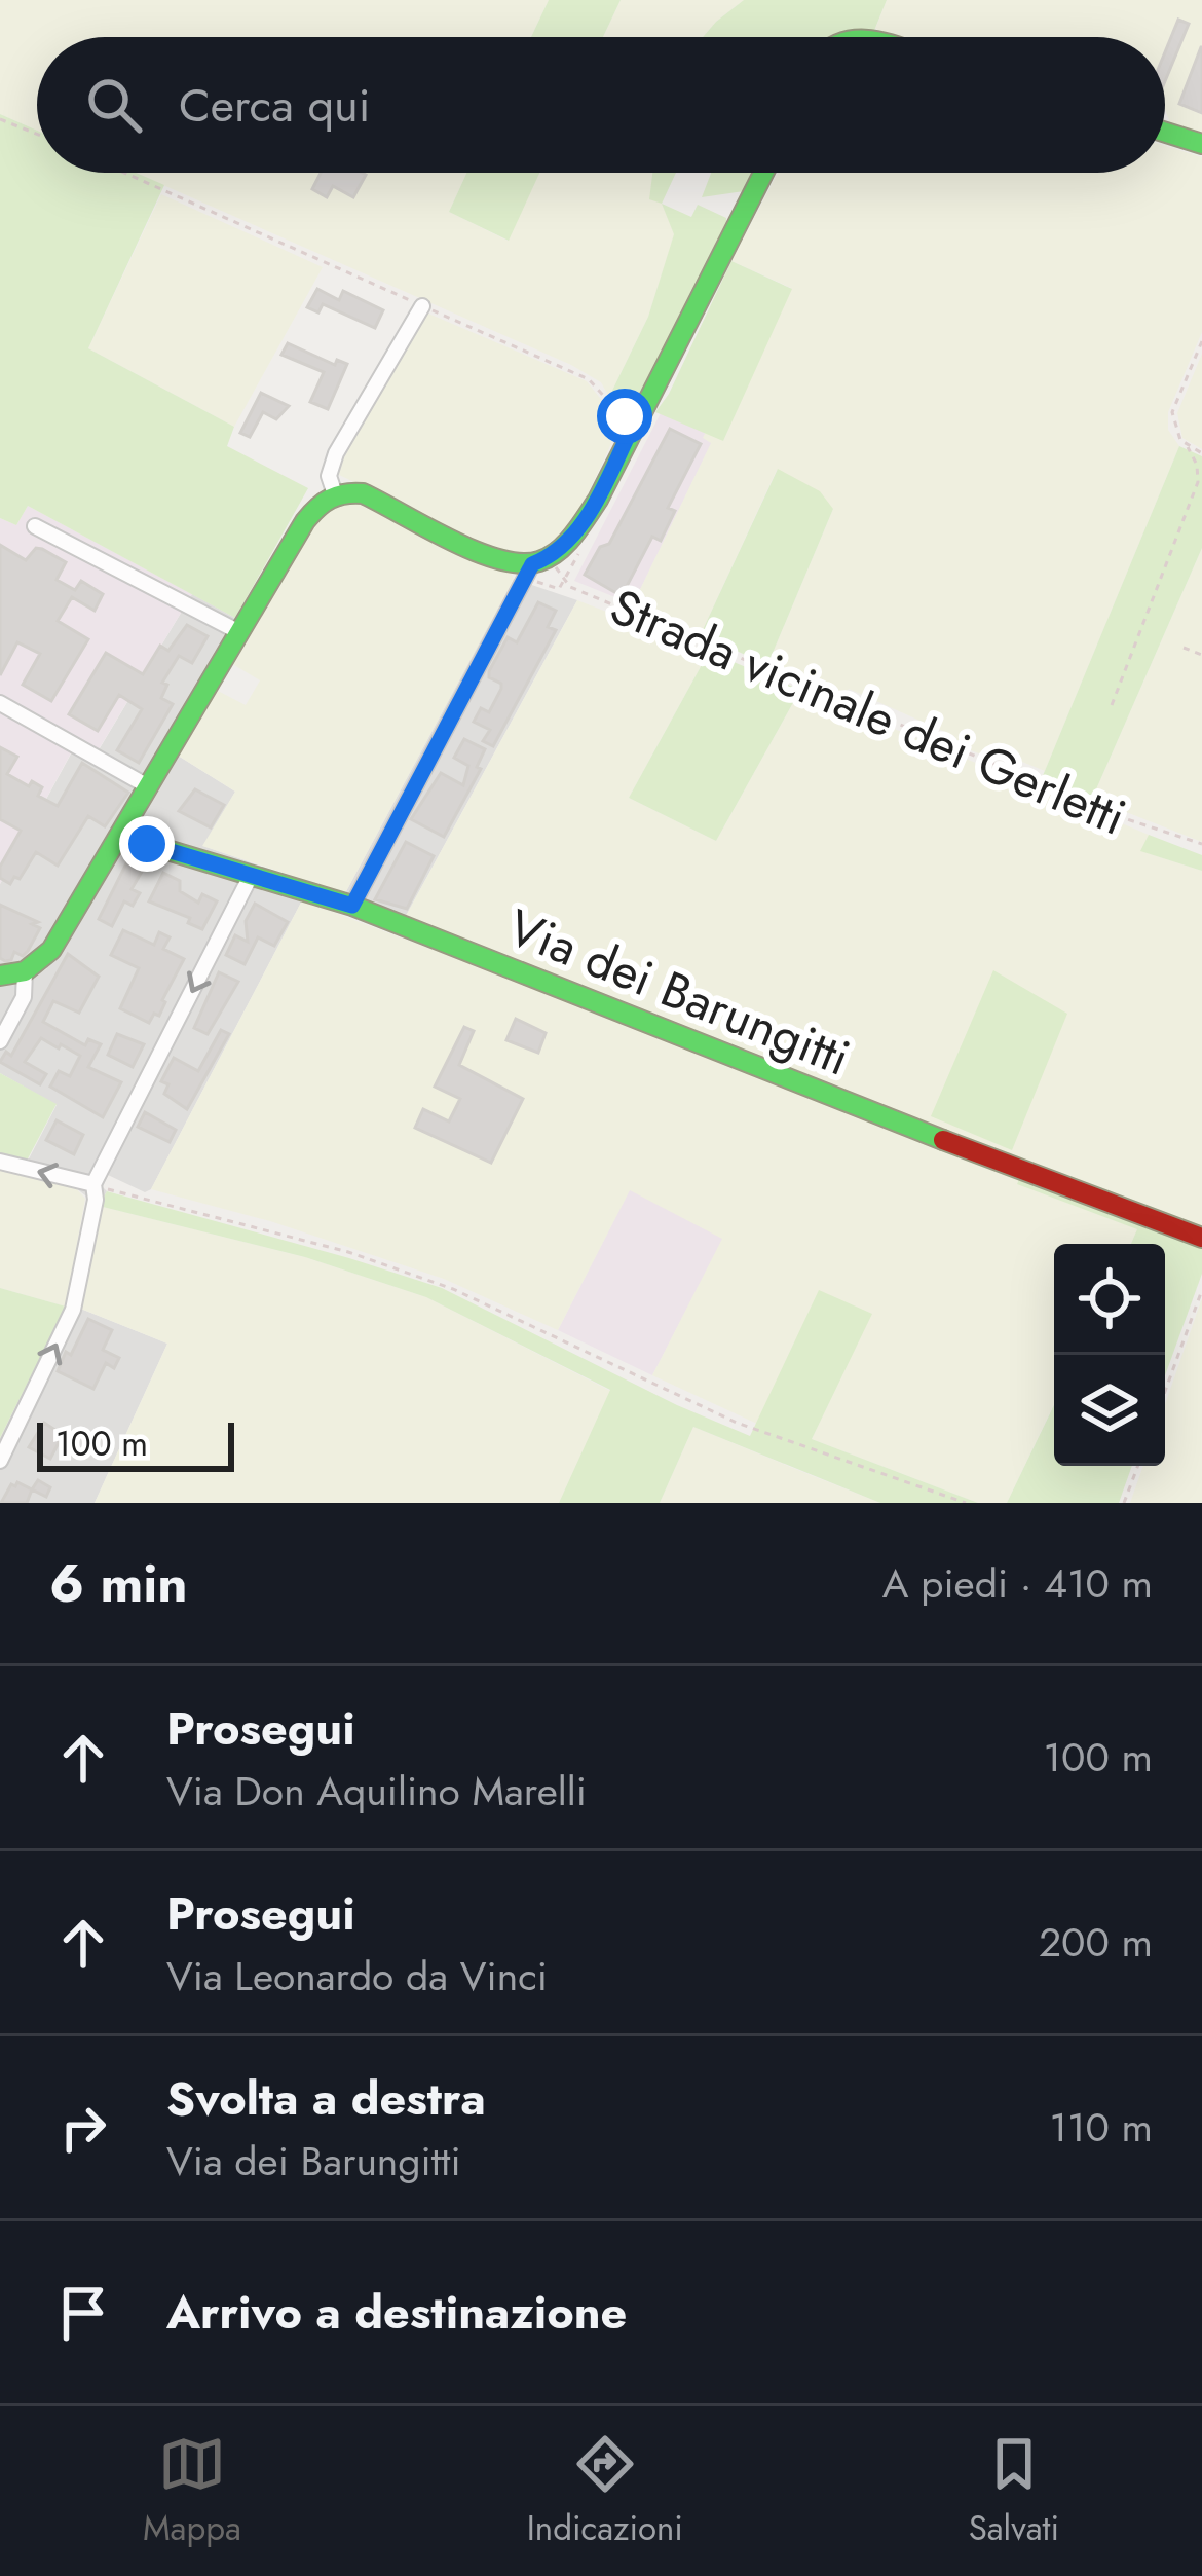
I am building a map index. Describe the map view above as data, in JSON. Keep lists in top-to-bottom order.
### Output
{
  "streets": {
    "street": ["Via dei Barungitti"],
    "path": ["Strada vicinale dei Gerletti"]
  },
  "scale_bar": "100 m",
  "page": {
    "search": "Cerca qui",
    "scale": "100 m",
    "heading": ["6 min", "A piedi · 410 m"],
    "list": [
      ["Prosegui", "Via Don Aquilino Marelli", "100 m"],
      ["Prosegui", "Via Leonardo da Vinci", "200 m"],
      ["Svolta a destra", "Via dei Barungitti", "110 m"],
      "Arrivo a destinazione"
    ],
    "nav": ["Mappa", "Indicazioni", "Salvati"]
  }
}
